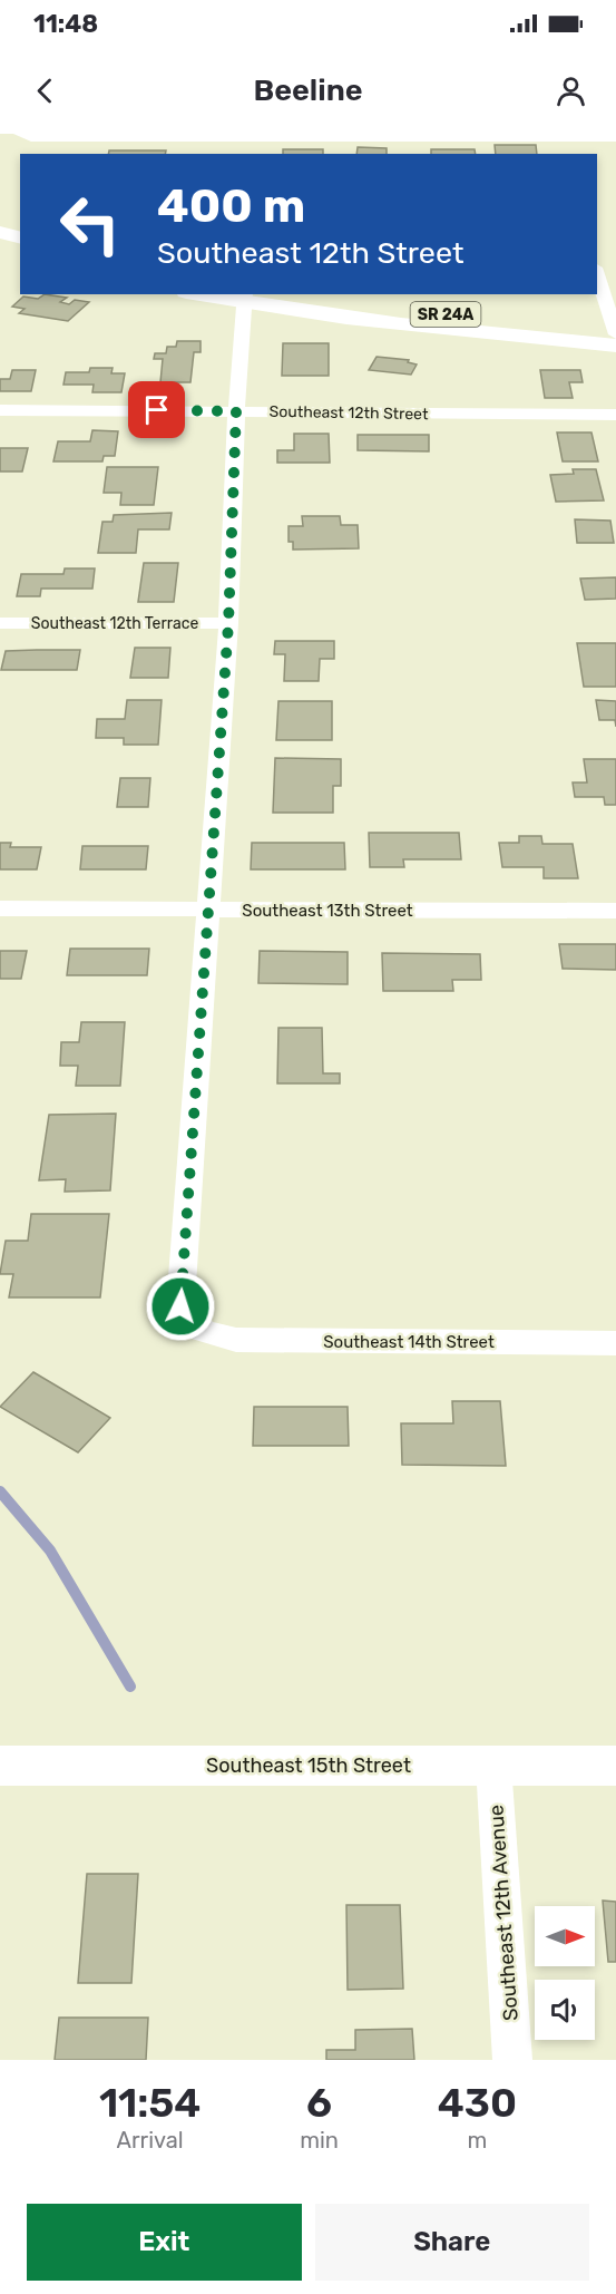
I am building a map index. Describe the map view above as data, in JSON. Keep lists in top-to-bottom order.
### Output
{
  "streets": {
    "highway": ["SR 24A"],
    "street": [
      "Southeast 12th Street",
      "Southeast 12th Terrace",
      "Southeast 13th Street",
      "Southeast 14th Street",
      "Southeast 15th Street",
      "Southeast 12th Avenue"
    ]
  },
  "crossings": [
    ["Southeast 13th Street", "Southeast 14th Street"],
    ["Southeast 15th Street", "Southeast 12th Avenue"]
  ],
  "north": "right",
  "page": {
    "status": "11:48",
    "header": "Beeline",
    "turn": ["400 m", "Southeast 12th Street"],
    "eta": [
      "11:54",
      "Arrival",
      "6",
      "min",
      "430",
      "m"
    ],
    "buttons": ["Exit", "Share"]
  }
}
